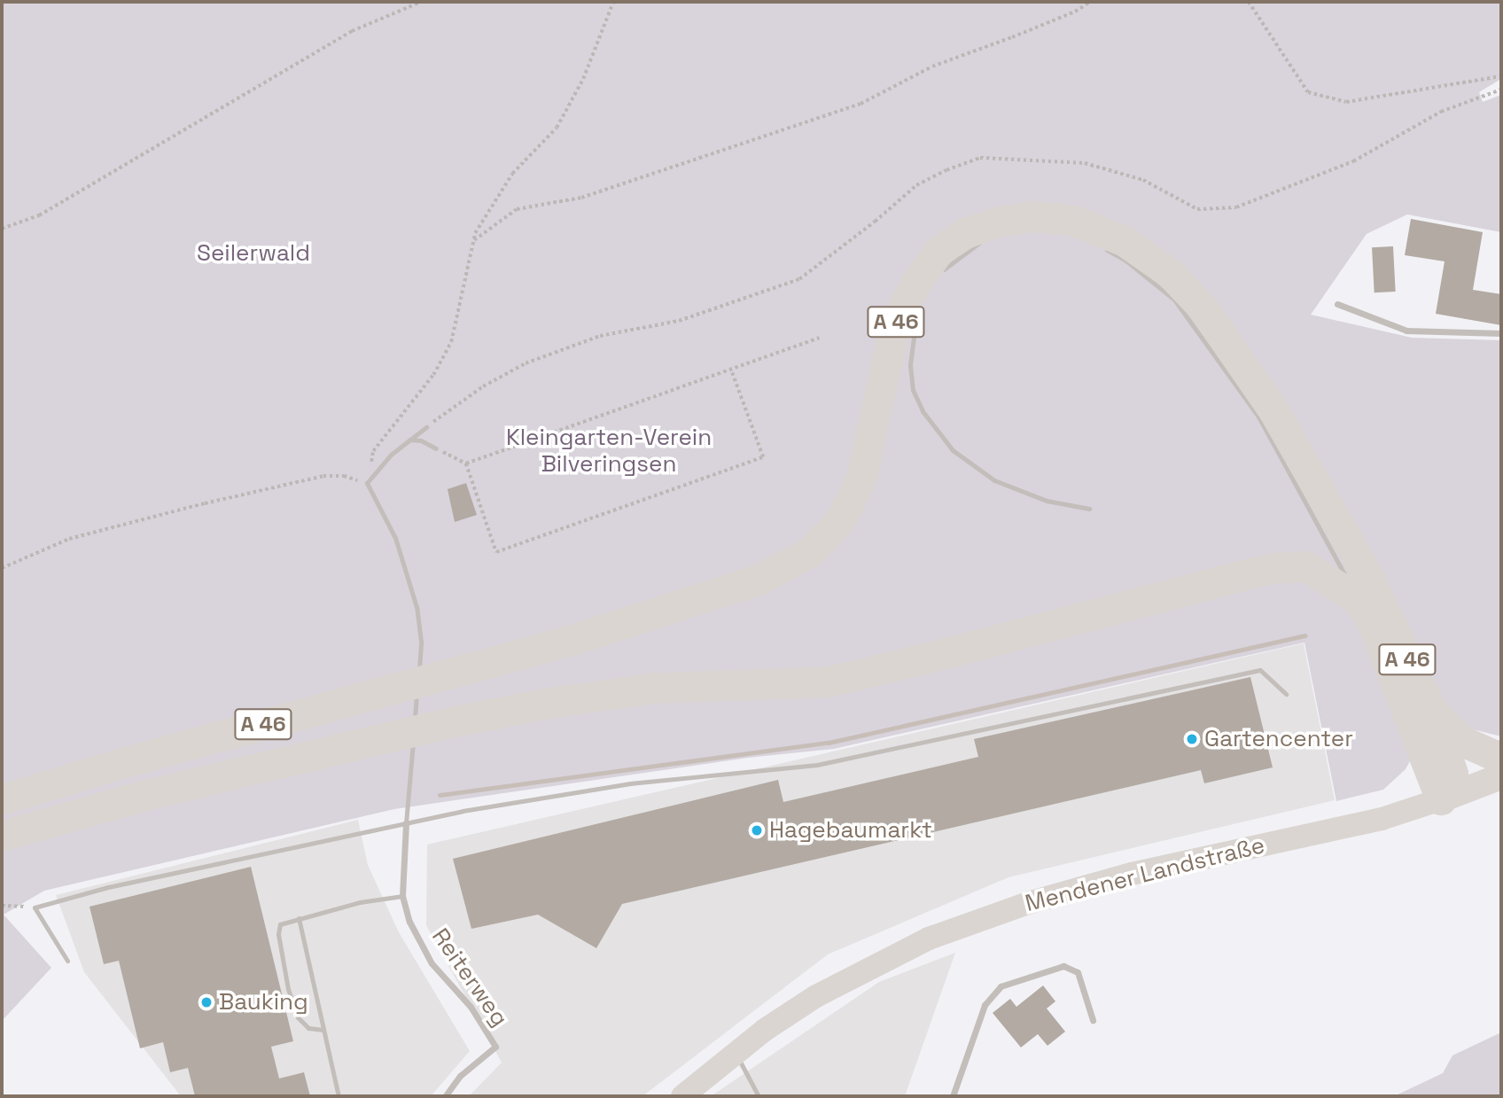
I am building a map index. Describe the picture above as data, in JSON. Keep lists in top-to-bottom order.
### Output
{
  "streets": {
    "highway": ["A 46"],
    "main road": ["Mendener Landstraße"],
    "street": ["Reiterweg"]
  },
  "crossings": [
    ["A 46", "Mendener Landstraße"]
  ],
  "parks": ["Seilerwald", "Kleingarten-Verein Bilveringsen"],
  "places": ["Gartencenter", "Hagebaumarkt", "Bauking"]
}
